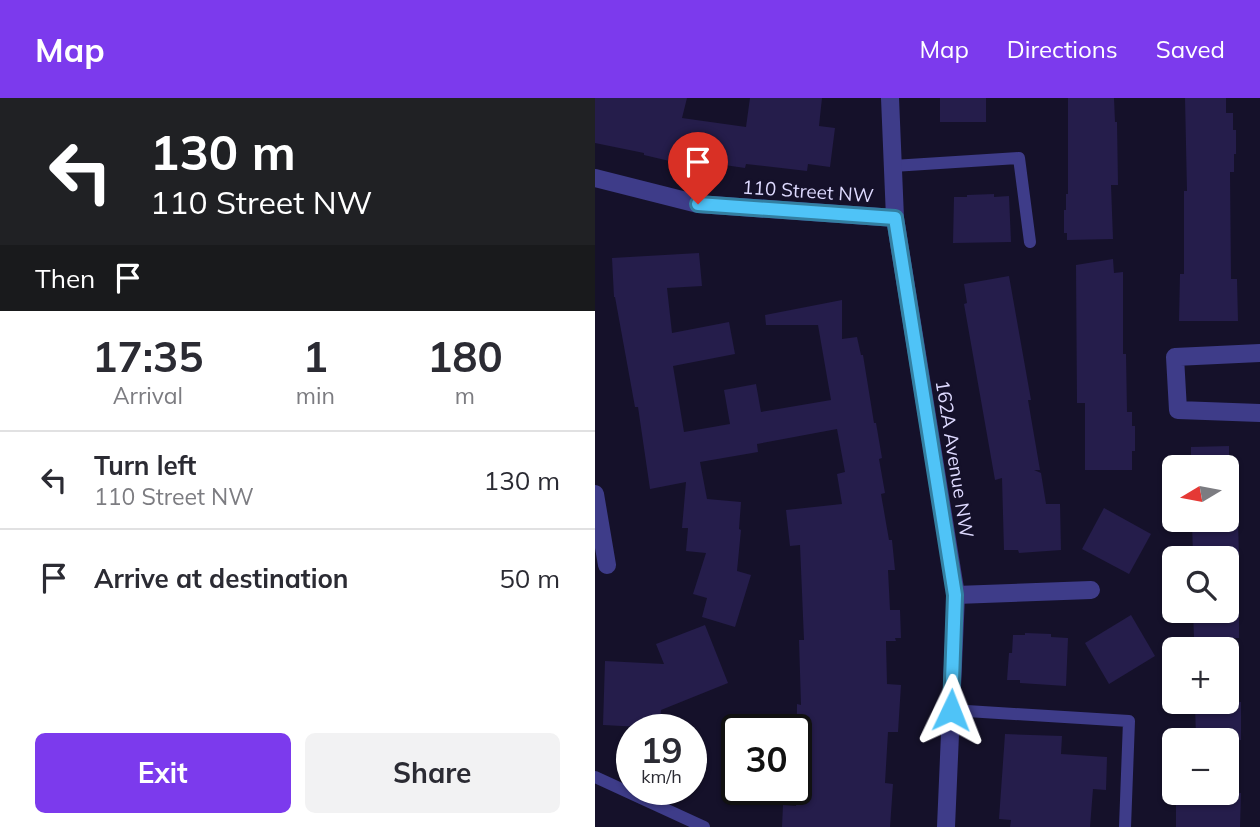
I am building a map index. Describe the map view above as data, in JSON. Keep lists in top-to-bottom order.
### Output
{
  "streets": {
    "street": ["110 Street NW", "162A Avenue NW"]
  },
  "crossings": [
    ["110 Street NW", "162A Avenue NW"]
  ],
  "north": "left",
  "page": {
    "header": "Map",
    "nav": ["Map", "Directions", "Saved"],
    "turn": ["130 m", "110 Street NW"],
    "then": "Then",
    "eta": [
      "17:35",
      "Arrival",
      "1",
      "min",
      "180",
      "m"
    ],
    "list": [
      {
        "name": "Turn left",
        "note": "110 Street NW",
        "value": "130 m"
      },
      {
        "name": "Arrive at destination",
        "value": "50 m"
      }
    ],
    "map_buttons": ["+", "−"],
    "speed": "19 km/h",
    "limit": "30",
    "buttons": ["Exit", "Share"]
  }
}
